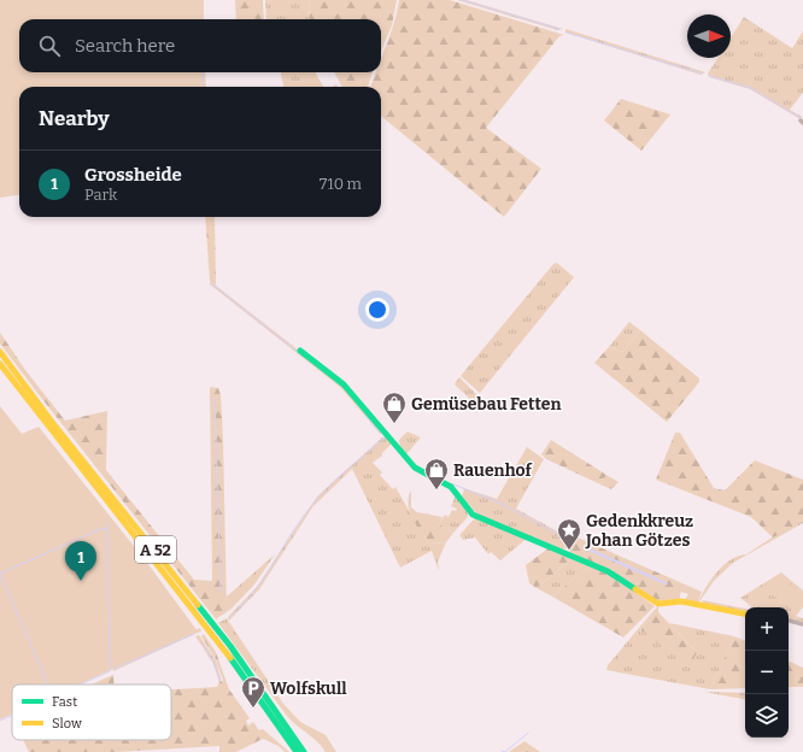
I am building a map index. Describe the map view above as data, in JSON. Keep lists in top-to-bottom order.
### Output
{
  "streets": {
    "main road": ["A 52"]
  },
  "places": {
    "shop": ["Gemüsebau Fetten", "Rauenhof"],
    "place": ["Gedenkkreuz Johan Götzes"],
    "parking": ["Wolfskull"]
  },
  "legend": ["Fast", "Slow"],
  "north": "right",
  "page": {
    "search": "Search here",
    "heading": "Nearby",
    "list": [
      {
        "mark": "1",
        "name": "Grossheide",
        "note": "Park",
        "value": "710 m"
      }
    ],
    "pins": "1",
    "map_buttons": ["+", "−"]
  }
}
